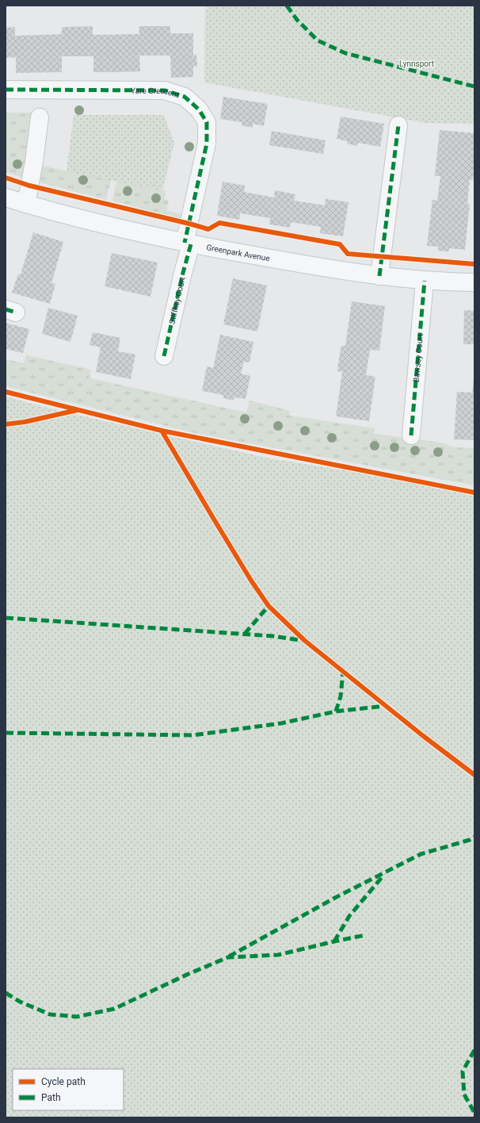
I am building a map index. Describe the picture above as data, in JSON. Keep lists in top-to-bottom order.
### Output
{
  "streets": {
    "street": [
      "Yare Crescent",
      "Greenpark Avenue",
      "Stiffkey Court",
      "Bawsey Court"
    ]
  },
  "crossings": [
    ["Yare Crescent", "Greenpark Avenue"],
    ["Yare Crescent", "Stiffkey Court"],
    ["Greenpark Avenue", "Stiffkey Court"],
    ["Greenpark Avenue", "Bawsey Court"]
  ],
  "parks": ["Lynnsport"],
  "legend": ["Cycle path", "Path"]
}
